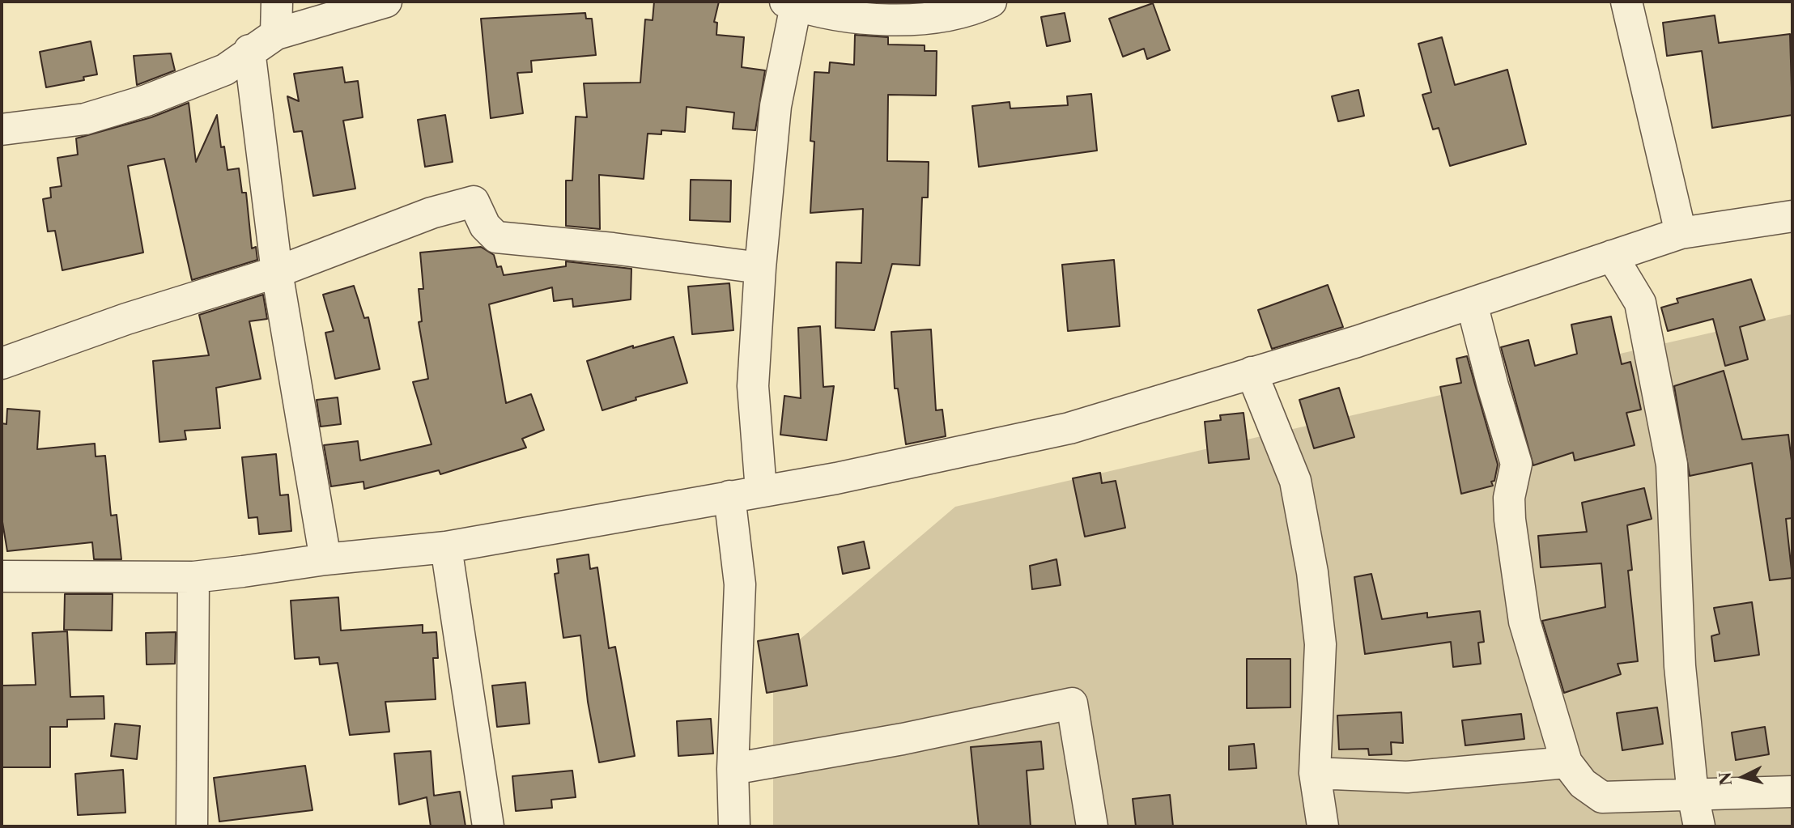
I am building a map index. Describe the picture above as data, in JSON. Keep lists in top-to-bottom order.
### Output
{
  "north": "left"
}
